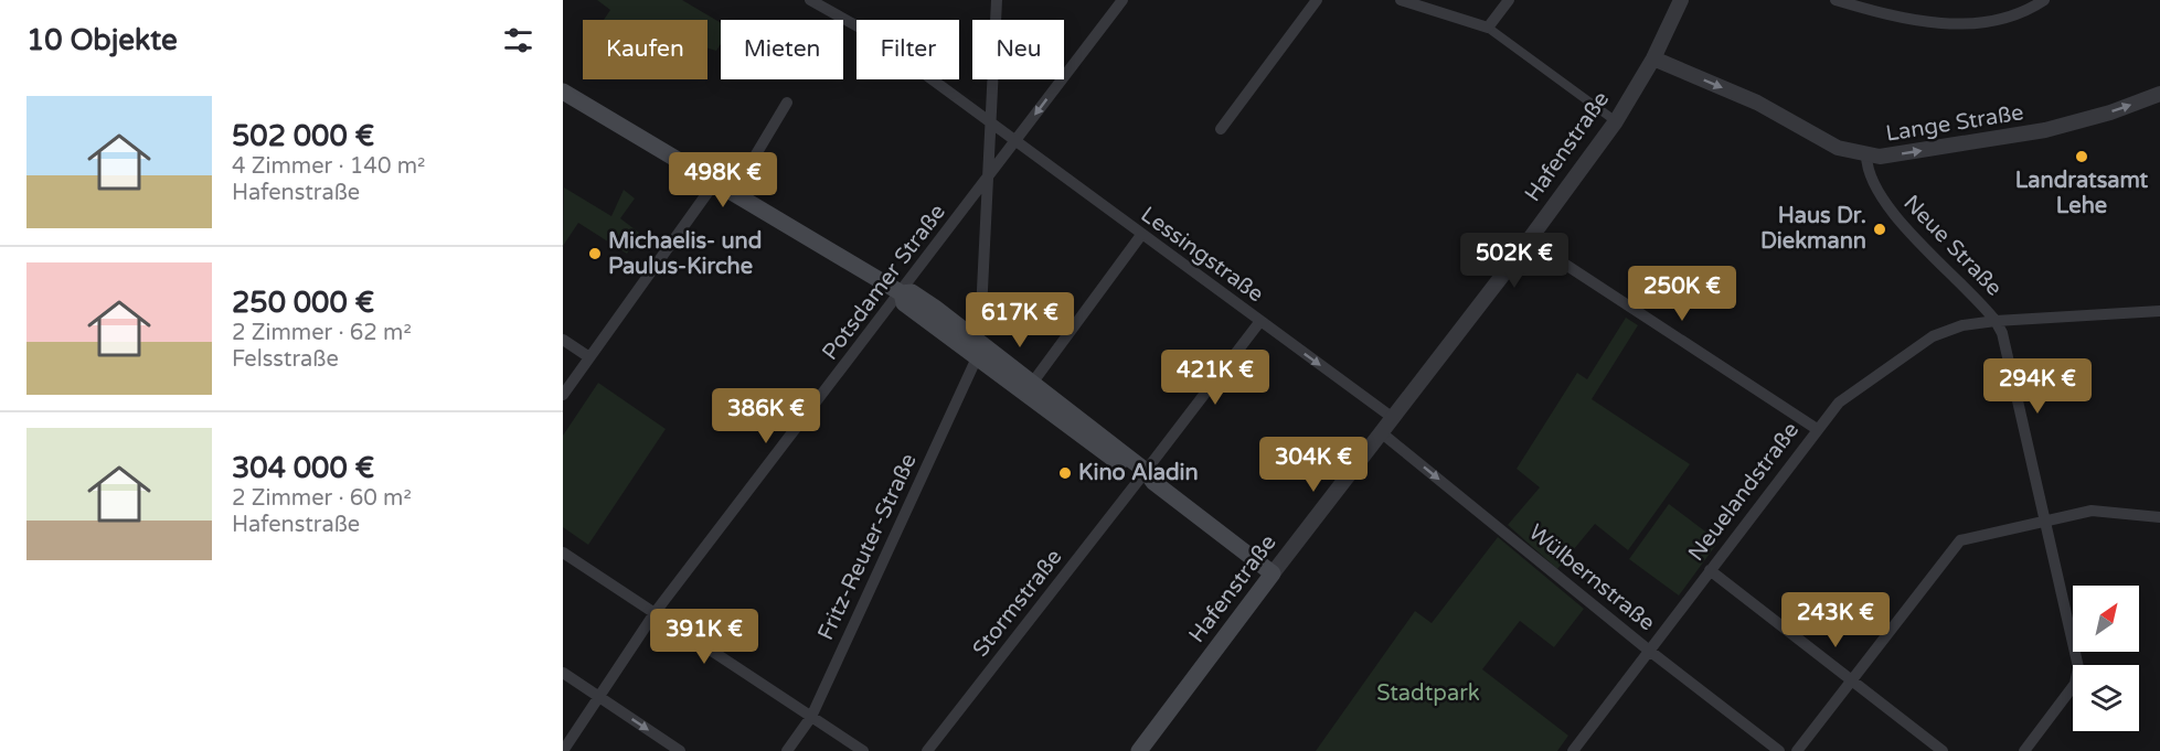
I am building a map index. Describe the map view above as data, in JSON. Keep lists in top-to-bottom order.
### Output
{
  "streets": {
    "main road": ["Hafenstraße"],
    "street": [
      "Lange Straße",
      "Neue Straße",
      "Lessingstraße",
      "Potsdamer Straße",
      "Neuelandstraße",
      "Fritz-Reuter-Straße",
      "Wülbernstraße",
      "Stormstraße"
    ]
  },
  "crossings": [
    ["Lange Straße", "Hafenstraße"],
    ["Lange Straße", "Neue Straße"],
    ["Hafenstraße", "Lessingstraße"],
    ["Hafenstraße", "Wülbernstraße"],
    ["Neue Straße", "Neuelandstraße"],
    ["Lessingstraße", "Potsdamer Straße"],
    ["Lessingstraße", "Stormstraße"],
    ["Neuelandstraße", "Wülbernstraße"]
  ],
  "one_way": ["Wülbernstraße"],
  "parks": ["Stadtpark"],
  "places": [
    "Landratsamt Lehe",
    "Haus Dr. Diekmann",
    "Michaelis- und Paulus-Kirche",
    "Kino Aladin"
  ],
  "north": "top right",
  "page": {
    "heading": "10 Objekte",
    "chip": [
      "Kaufen",
      "Mieten",
      "Filter",
      "Neu"
    ],
    "list": [
      {
        "name": "502 000 €",
        "note": "4 Zimmer · 140 m² · Hafenstraße"
      },
      {
        "name": "250 000 €",
        "note": "2 Zimmer · 62 m² · Felsstraße"
      },
      {
        "name": "304 000 €",
        "note": "2 Zimmer · 60 m² · Hafenstraße"
      }
    ],
    "price": [
      "498K €",
      "502K €",
      "250K €",
      "617K €",
      "421K €",
      "294K €",
      "386K €",
      "304K €",
      "243K €",
      "391K €"
    ]
  }
}
